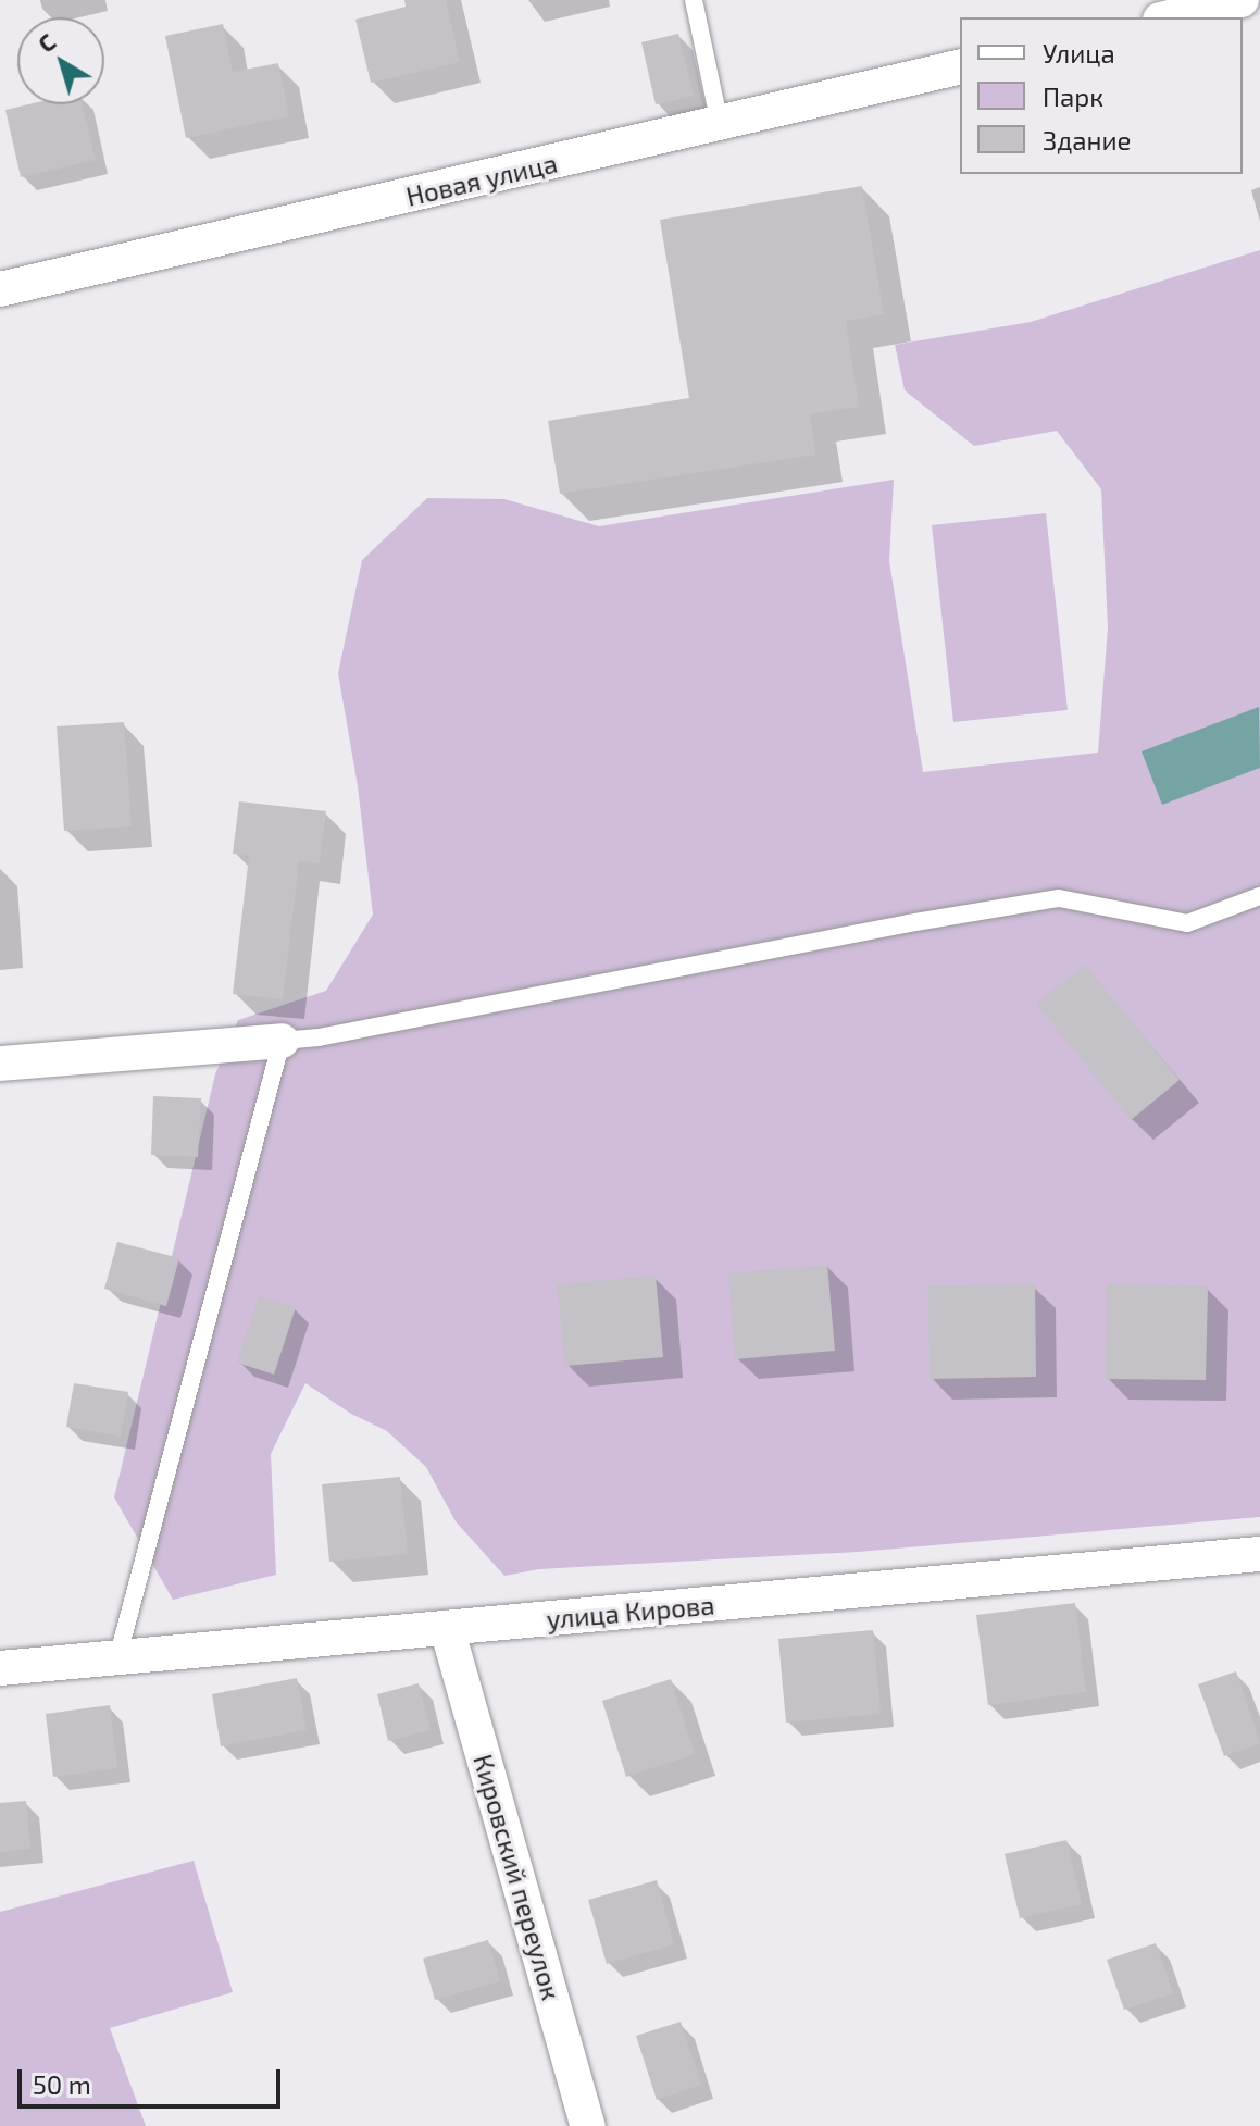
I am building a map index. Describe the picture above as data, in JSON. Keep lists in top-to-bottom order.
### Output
{
  "streets": {
    "street": ["Новая улица", "улица Кирова", "Кировский переулок"]
  },
  "crossings": [
    ["улица Кирова", "Кировский переулок"]
  ],
  "legend": ["Улица", "Парк", "Здание"],
  "scale_bar": "50 m",
  "north": "top left"
}
